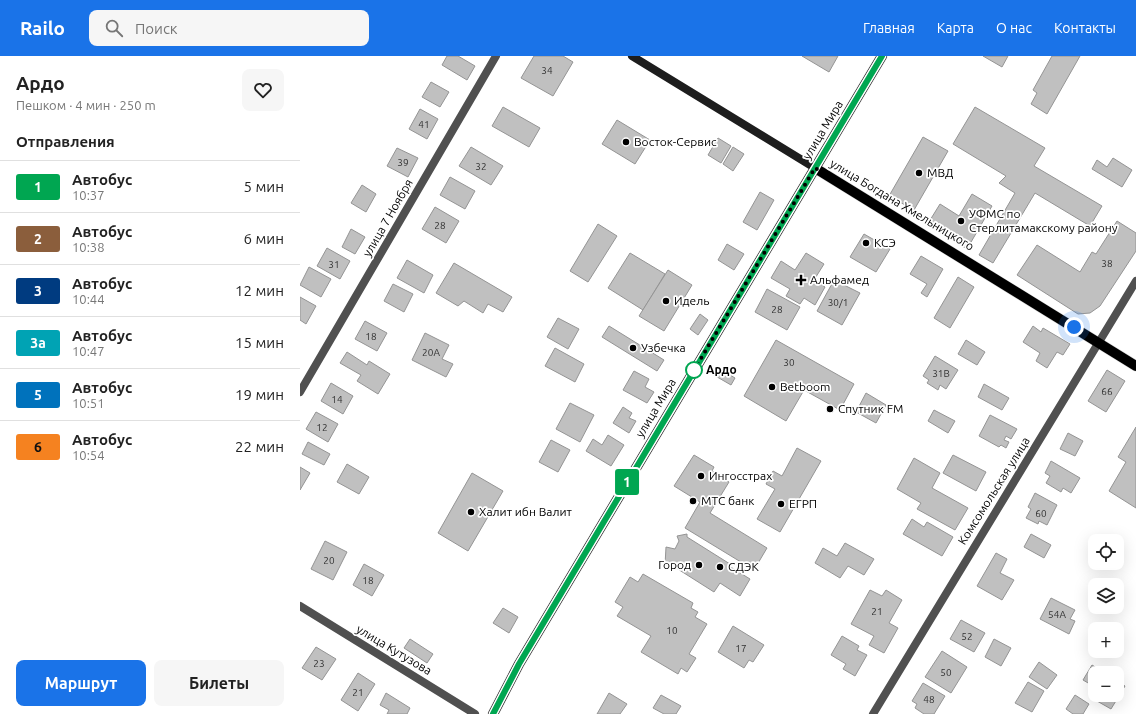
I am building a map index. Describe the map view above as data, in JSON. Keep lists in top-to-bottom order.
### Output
{
  "streets": {
    "main road": ["улица Мира", "улица Богдана Хмельницкого"],
    "street": ["улица 7 Ноября", "Комсомольская улица", "улица Кутузова"]
  },
  "crossings": [
    ["улица Мира", "улица Богдана Хмельницкого"],
    ["улица Богдана Хмельницкого", "Комсомольская улица"]
  ],
  "places": {
    "other": [
      "Восток-Сервис",
      "МВД",
      "УФМС по Стерлитамакскому району",
      "КСЭ",
      "Идель",
      "Узбечка",
      "Ардо",
      "Betboom",
      "Спутник FM",
      "Ингосстрах",
      "МТС банк",
      "ЕГРП",
      "Халит ибн Валит",
      "Город",
      "СДЭК"
    ],
    "health": ["Альфамед"]
  },
  "lines": ["bus line 1"],
  "house_numbers": [
    "34",
    "41",
    "39",
    "32",
    "28",
    "38",
    "31",
    "30/1",
    "28",
    "18",
    "20А",
    "30",
    "31В",
    "66",
    "14",
    "12",
    "60",
    "20",
    "18",
    "21",
    "54А",
    "10",
    "52",
    "17",
    "23",
    "50",
    "21",
    "48"
  ],
  "page": {
    "header": "Railo",
    "search": "Поиск",
    "nav": [
      "Главная",
      "Карта",
      "О нас",
      "Контакты"
    ],
    "heading": [
      ["Ардо", "Пешком · 4 мин · 250 m"],
      "Отправления"
    ],
    "on_map": "1",
    "list": [
      {
        "mark": "1",
        "name": "Автобус",
        "note": "10:37",
        "value": "5 мин"
      },
      {
        "mark": "2",
        "name": "Автобус",
        "note": "10:38",
        "value": "6 мин"
      },
      {
        "mark": "3",
        "name": "Автобус",
        "note": "10:44",
        "value": "12 мин"
      },
      {
        "mark": "3а",
        "name": "Автобус",
        "note": "10:47",
        "value": "15 мин"
      },
      {
        "mark": "5",
        "name": "Автобус",
        "note": "10:51",
        "value": "19 мин"
      },
      {
        "mark": "6",
        "name": "Автобус",
        "note": "10:54",
        "value": "22 мин"
      }
    ],
    "map_buttons": ["+", "−"],
    "buttons": ["Маршрут", "Билеты"]
  }
}
